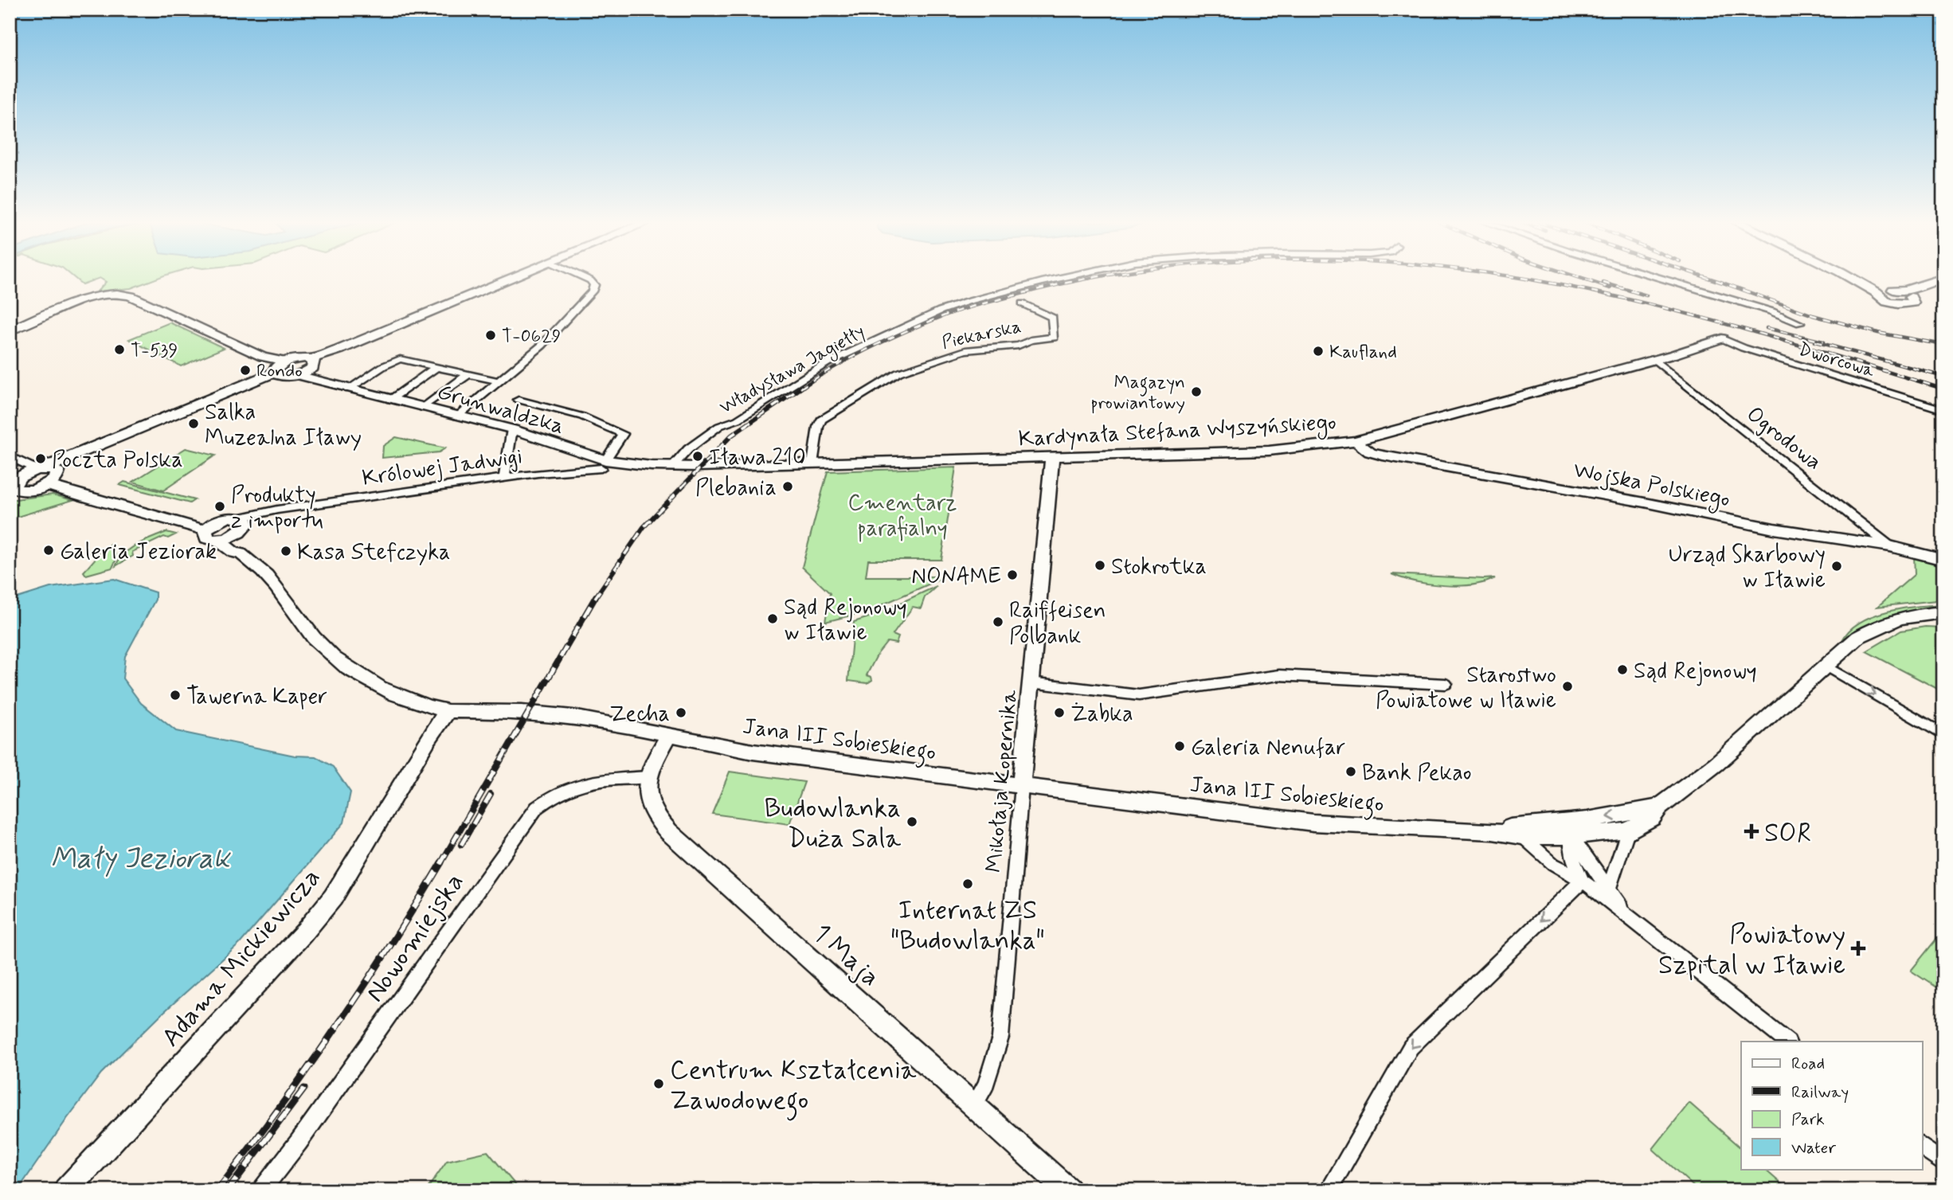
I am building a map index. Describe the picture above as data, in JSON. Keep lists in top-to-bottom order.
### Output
{
  "streets": {
    "street": [
      "Piekarska",
      "Dworcowa",
      "Władysława Jagiełły",
      "Grunwaldzka",
      "Kardynała Stefana Wyszyńskiego",
      "Ogrodowa",
      "Królowej Jadwigi",
      "Wojska Polskiego",
      "Jana III Sobieskiego",
      "Mikołaja Kopernika",
      "Nowomiejska",
      "1 Maja",
      "Adama Mickiewicza"
    ]
  },
  "crossings": [
    ["Piekarska", "Kardynała Stefana Wyszyńskiego"],
    ["Dworcowa", "Kardynała Stefana Wyszyńskiego"],
    ["Władysława Jagiełły", "Grunwaldzka"],
    ["Władysława Jagiełły", "Kardynała Stefana Wyszyńskiego"],
    ["Grunwaldzka", "Kardynała Stefana Wyszyńskiego"],
    ["Grunwaldzka", "Królowej Jadwigi"],
    ["Kardynała Stefana Wyszyńskiego", "Ogrodowa"],
    ["Kardynała Stefana Wyszyńskiego", "Wojska Polskiego"],
    ["Kardynała Stefana Wyszyńskiego", "Mikołaja Kopernika"],
    ["Ogrodowa", "Wojska Polskiego"],
    ["Jana III Sobieskiego", "Mikołaja Kopernika"],
    ["Jana III Sobieskiego", "Adama Mickiewicza"],
    ["Mikołaja Kopernika", "1 Maja"],
    ["Nowomiejska", "1 Maja"]
  ],
  "water": ["Mały Jeziorak"],
  "parks": ["Cmentarz parafialny"],
  "places": {
    "other": [
      "T-0629",
      "T-539",
      "Kaufland",
      "Rondo",
      "Magazyn prowiantowy",
      "Salka Muzealna Iławy",
      "Iława 210",
      "Poczta Polska",
      "Plebania",
      "Produkty z importu",
      "Galeria Jeziorak",
      "Kasa Stefczyka",
      "Stokrotka",
      "Urząd Skarbowy w Iławie",
      "NONAME",
      "Sąd Rejonowy w Iławie",
      "Raiffeisen Polbank",
      "Sąd Rejonowy",
      "Starostwo Powiatowe w Iławie",
      "Tawerna Kaper",
      "Zecha",
      "Żabka",
      "Galeria Nenufar",
      "Bank Pekao",
      "Budowlanka Duża Sala",
      "Internat ZS \"Budowlanka\"",
      "Centrum Kształcenia Zawodowego"
    ],
    "health": ["SOR", "Powiatowy Szpital w Iławie"]
  },
  "legend": [
    "Road",
    "Railway",
    "Park",
    "Water"
  ]
}
